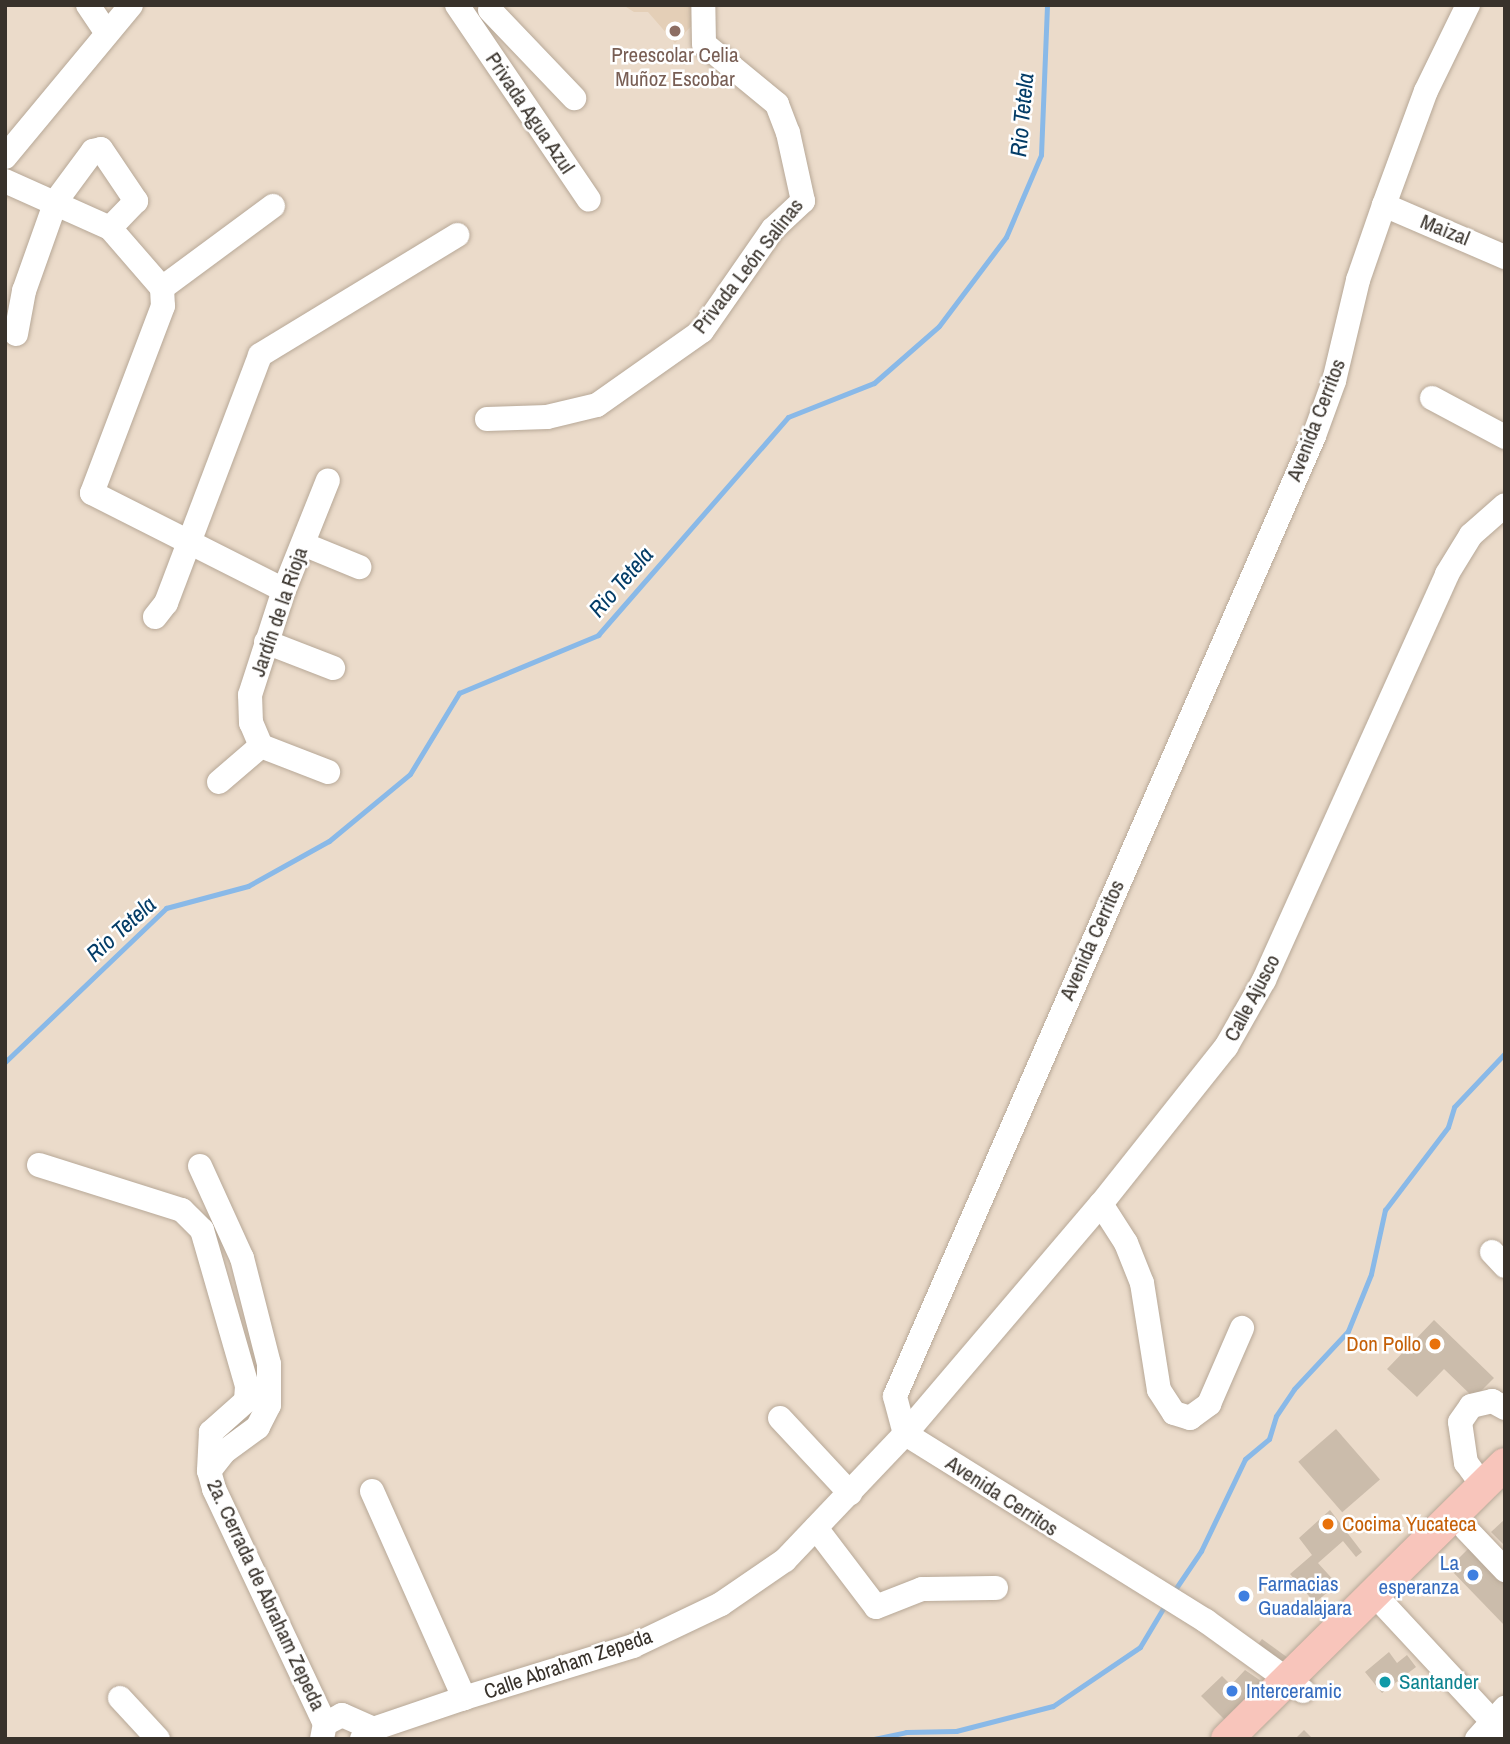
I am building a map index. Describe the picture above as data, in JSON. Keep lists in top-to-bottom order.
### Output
{
  "streets": {
    "street": [
      "Privada Agua Azul",
      "Maizal",
      "Privada León Salinas",
      "Avenida Cerritos",
      "Jardín de la Rioja",
      "Calle Ajusco",
      "2a. Cerrada de Abraham Zepeda",
      "Calle Abraham Zepeda"
    ]
  },
  "crossings": [
    ["Maizal", "Avenida Cerritos"],
    ["Avenida Cerritos", "Calle Ajusco"],
    ["Avenida Cerritos", "Calle Abraham Zepeda"],
    ["Calle Ajusco", "Calle Abraham Zepeda"],
    ["2a. Cerrada de Abraham Zepeda", "Calle Abraham Zepeda"]
  ],
  "water": ["Rio Tetela"],
  "places": [
    "Preescolar Celia Muñoz Escobar",
    "Don Pollo",
    "Cocima Yucateca",
    "La esperanza",
    "Farmacias Guadalajara",
    "Santander",
    "Interceramic"
  ]
}
